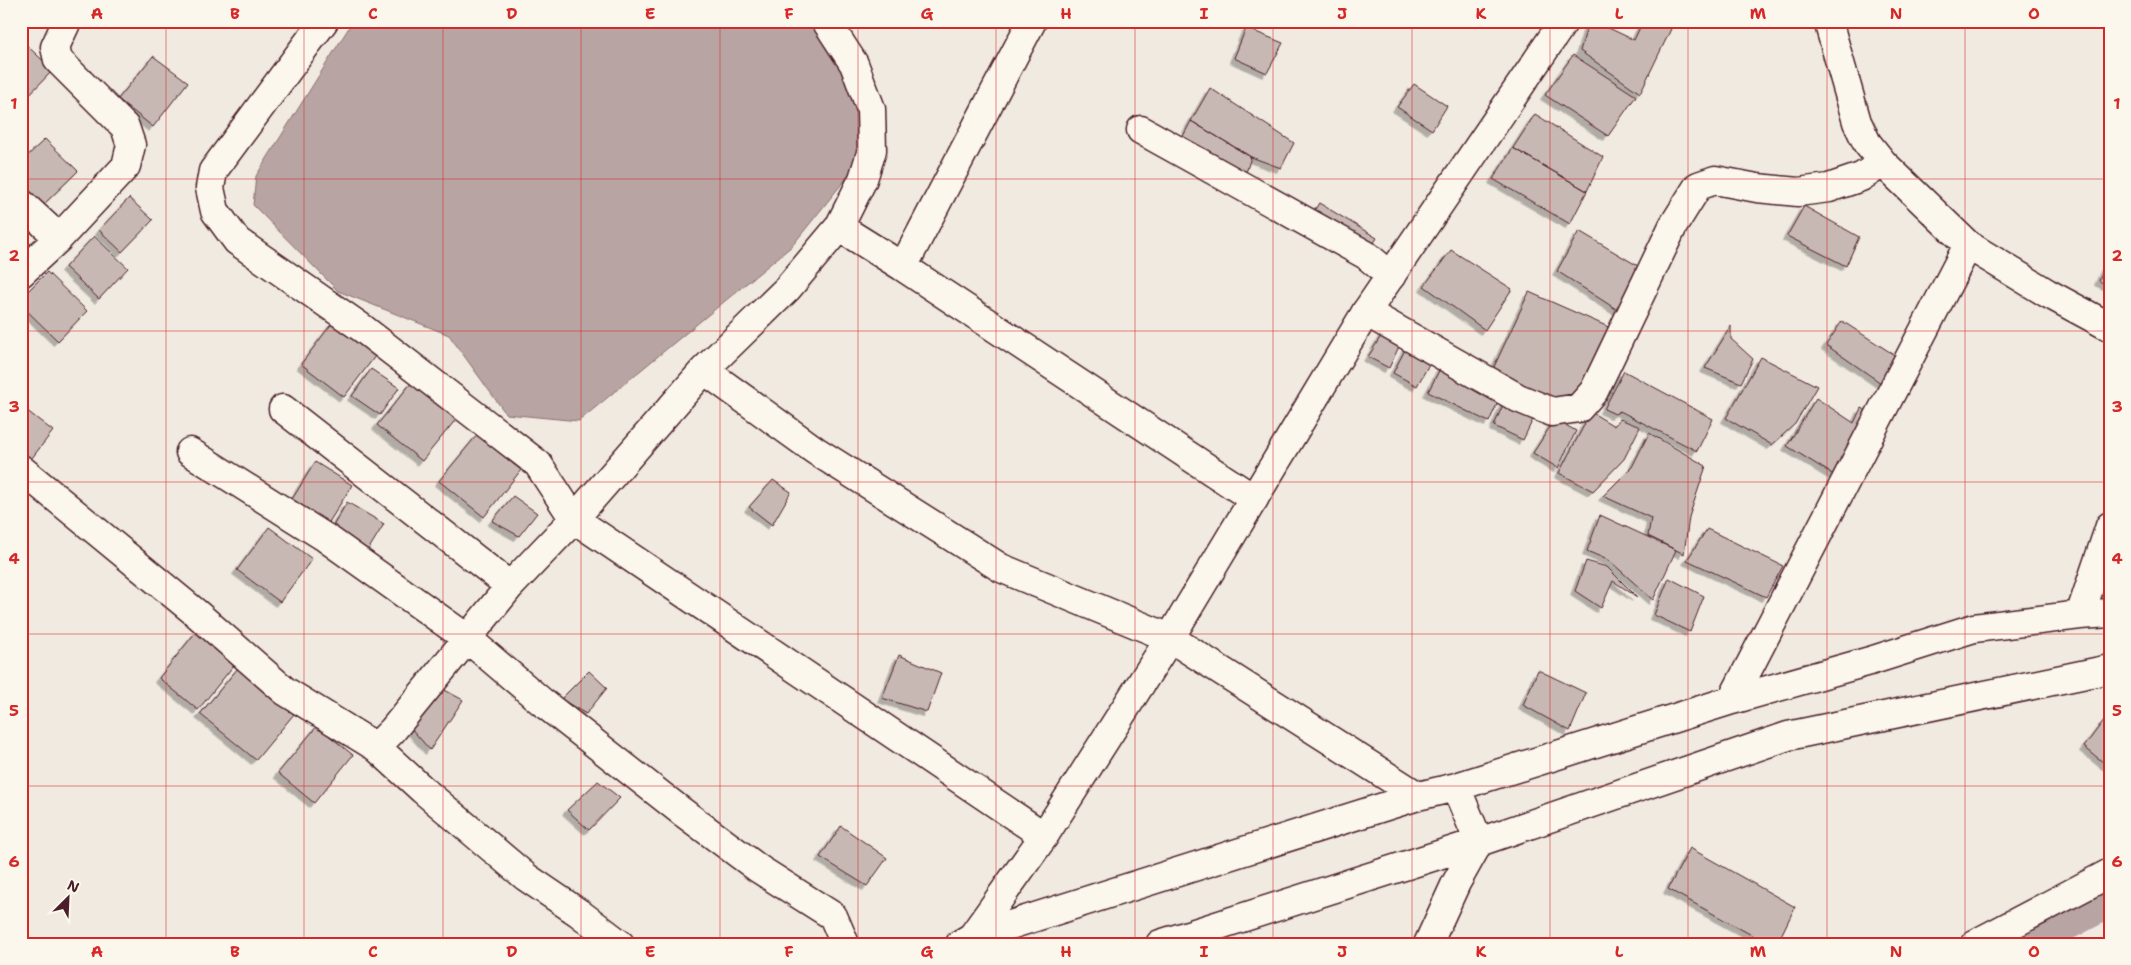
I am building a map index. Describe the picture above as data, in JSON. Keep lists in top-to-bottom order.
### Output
{
  "north": "top right",
  "grid": {
    "columns": [
      "A",
      "B",
      "C",
      "D",
      "E",
      "F",
      "G",
      "H",
      "I",
      "J",
      "K",
      "L",
      "M",
      "N",
      "O"
    ],
    "rows": [
      "1",
      "2",
      "3",
      "4",
      "5",
      "6"
    ]
  }
}
